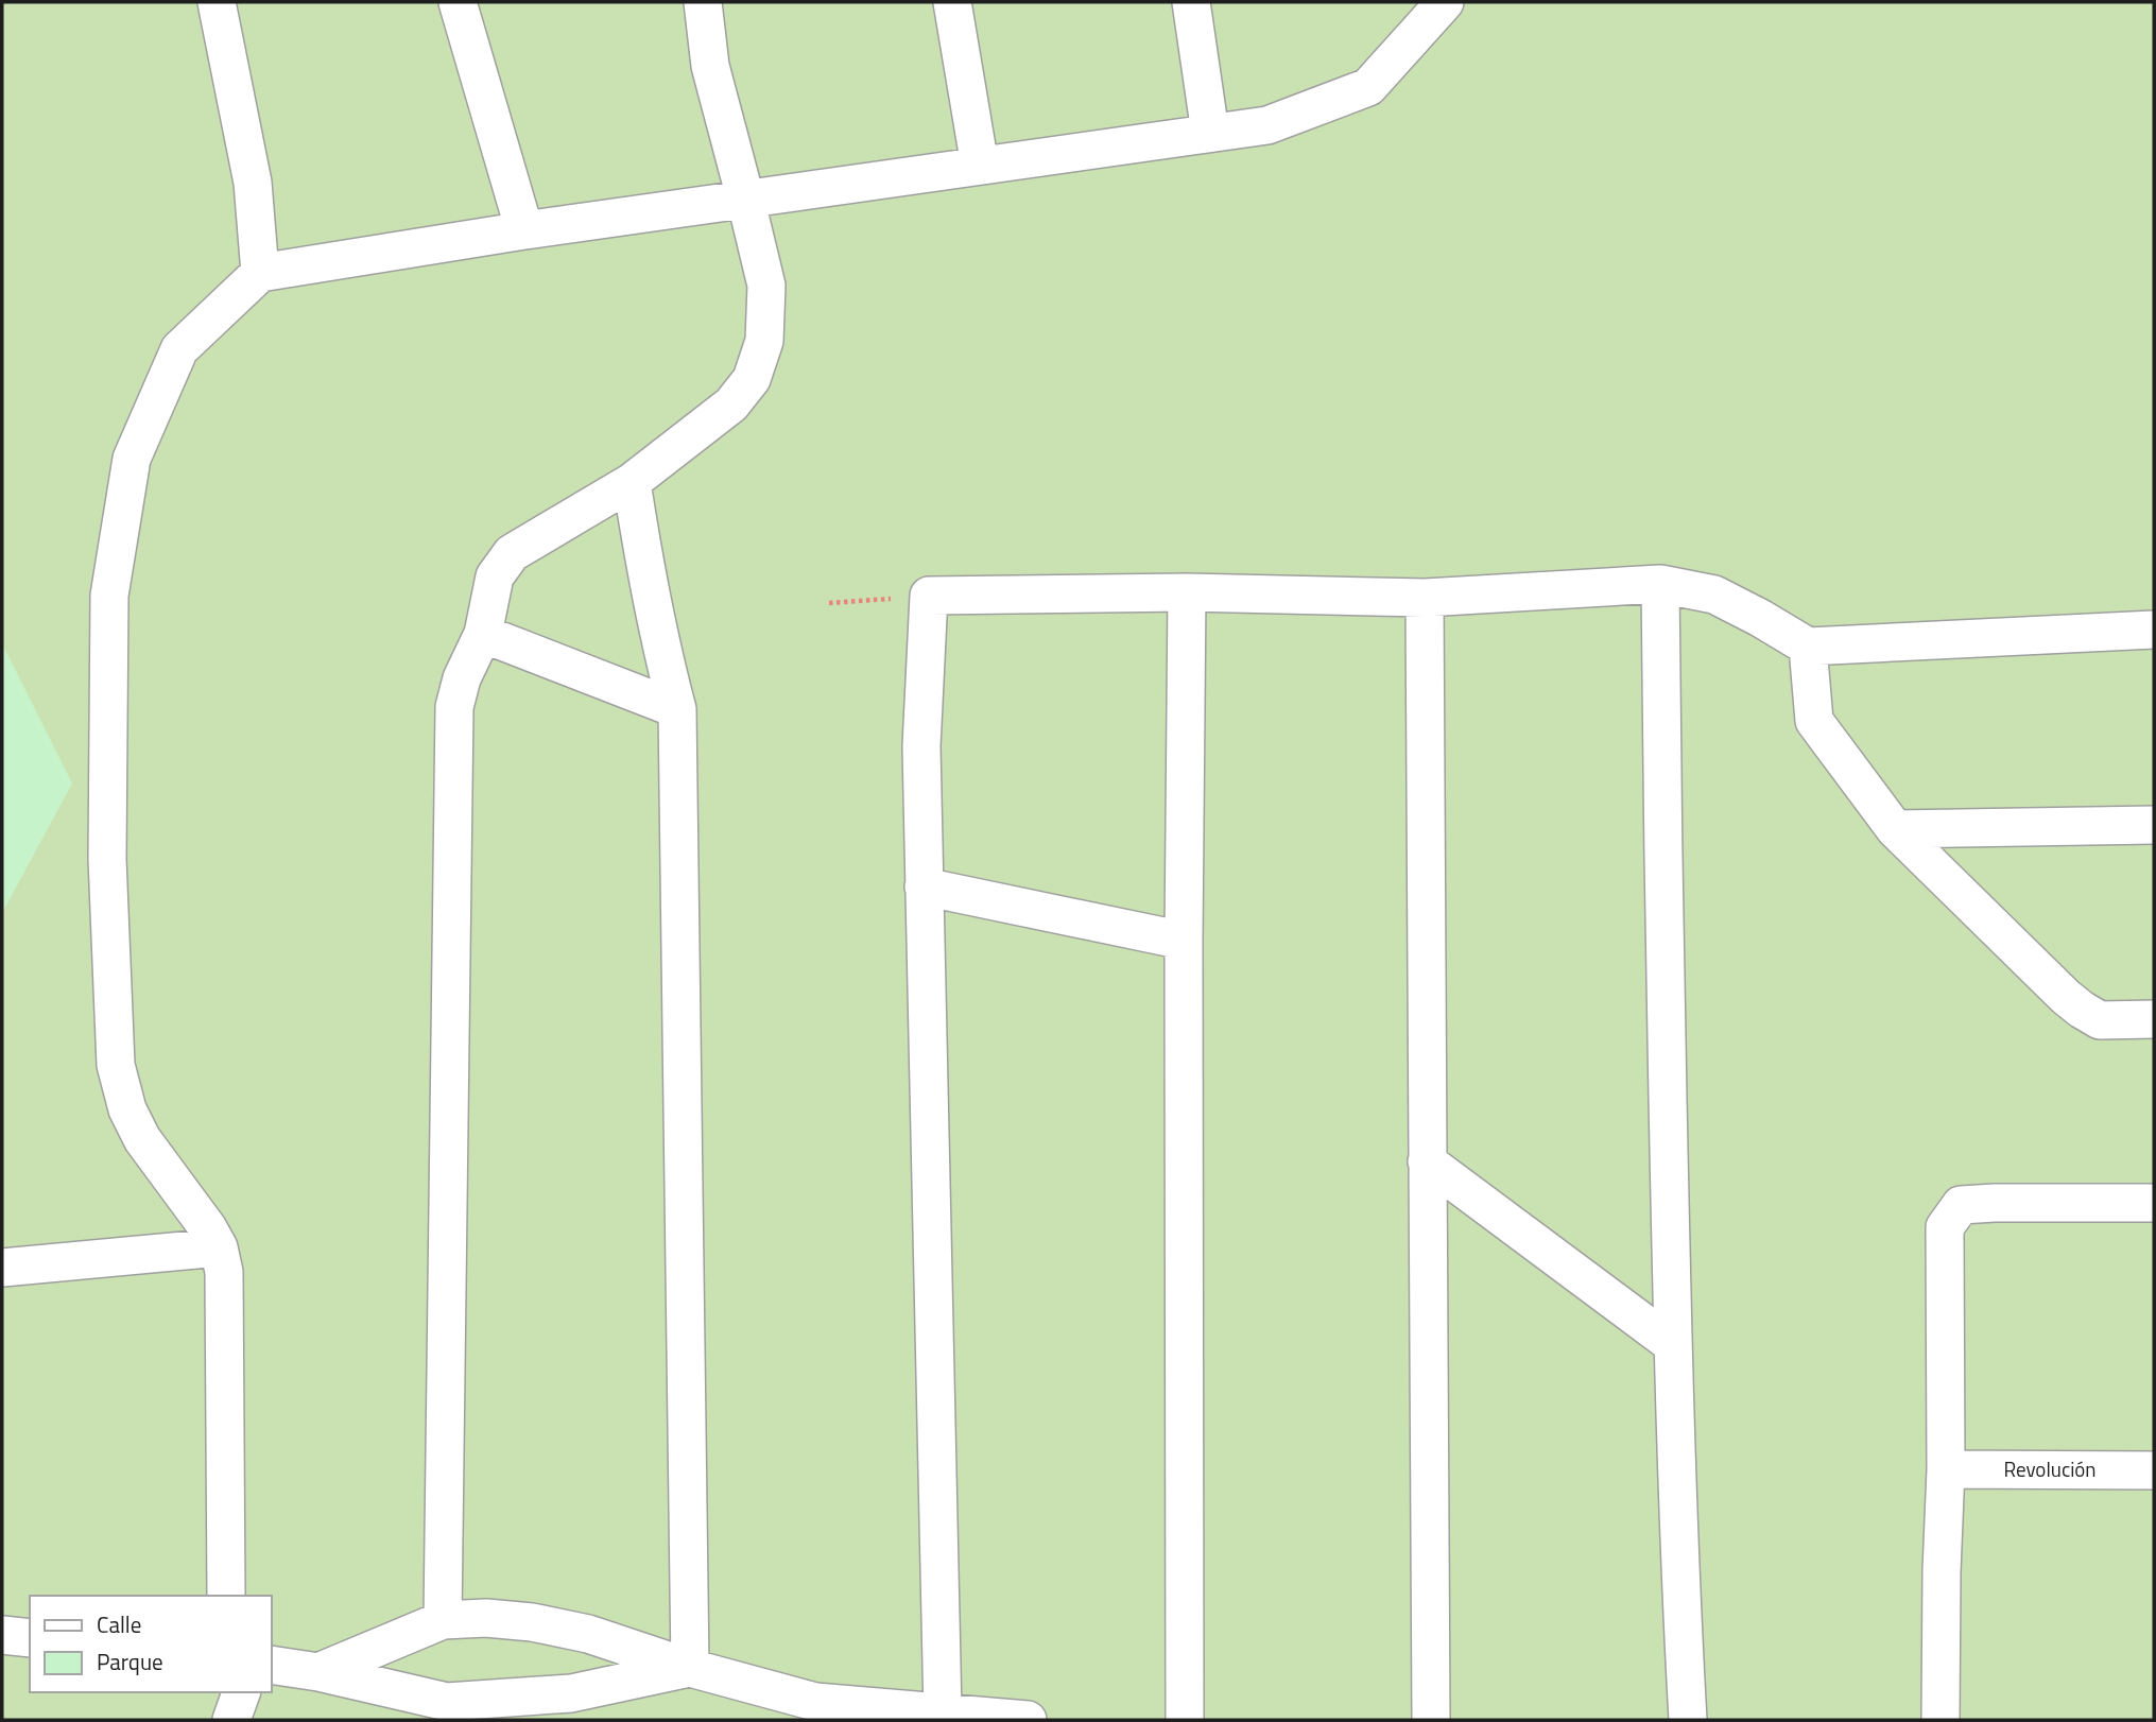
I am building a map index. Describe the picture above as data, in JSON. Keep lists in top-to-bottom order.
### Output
{
  "streets": {
    "street": ["Revolución"]
  },
  "legend": ["Calle", "Parque"]
}
